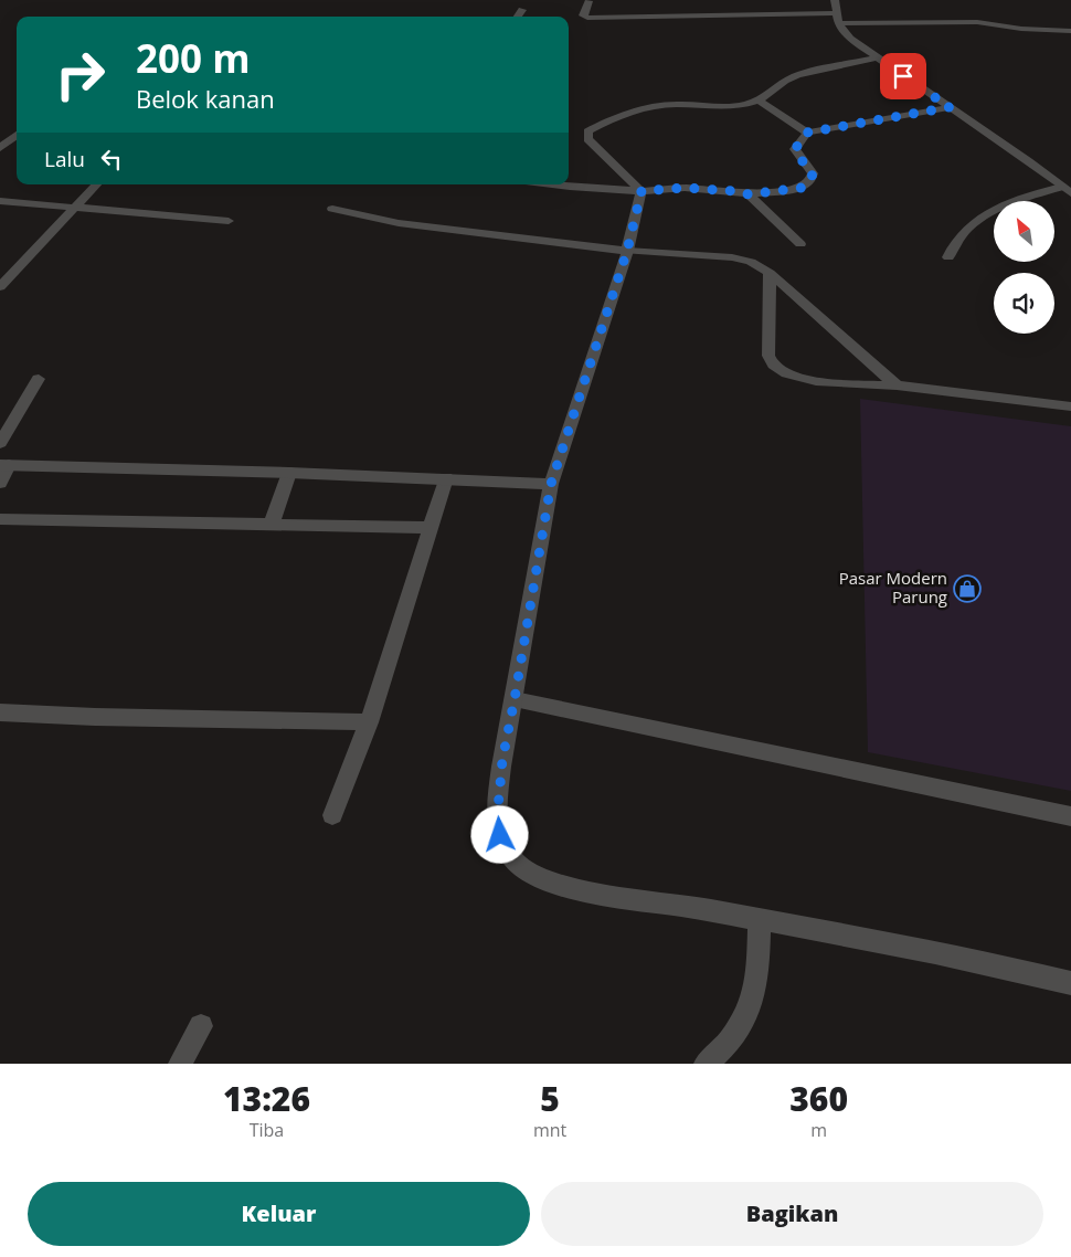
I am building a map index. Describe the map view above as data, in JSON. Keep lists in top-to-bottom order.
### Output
{
  "places": {
    "shop": ["Pasar Modern Parung"]
  },
  "north": "top left",
  "page": {
    "turn": ["200 m", "Belok kanan"],
    "then": "Lalu",
    "eta": [
      "13:26",
      "Tiba",
      "5",
      "mnt",
      "360",
      "m"
    ],
    "buttons": ["Keluar", "Bagikan"]
  }
}
